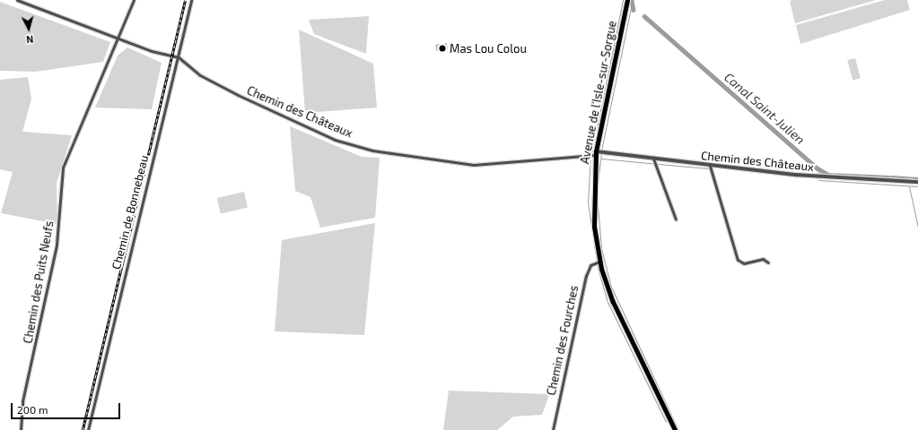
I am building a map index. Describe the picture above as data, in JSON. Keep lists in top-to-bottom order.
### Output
{
  "streets": {
    "main road": ["Avenue de l'Isle-sur-Sorgue"],
    "street": [
      "Chemin des Châteaux",
      "Chemin de Bonnebeau",
      "Chemin des Puits Neufs",
      "Chemin des Fourches"
    ]
  },
  "crossings": [
    ["Avenue de l'Isle-sur-Sorgue", "Chemin des Châteaux"],
    ["Avenue de l'Isle-sur-Sorgue", "Chemin des Fourches"],
    ["Chemin des Châteaux", "Chemin de Bonnebeau"],
    ["Chemin des Châteaux", "Chemin des Puits Neufs"]
  ],
  "water": ["Canal Saint-Julien"],
  "places": ["Mas Lou Colou"],
  "scale_bar": "200 m",
  "north": "bottom"
}
